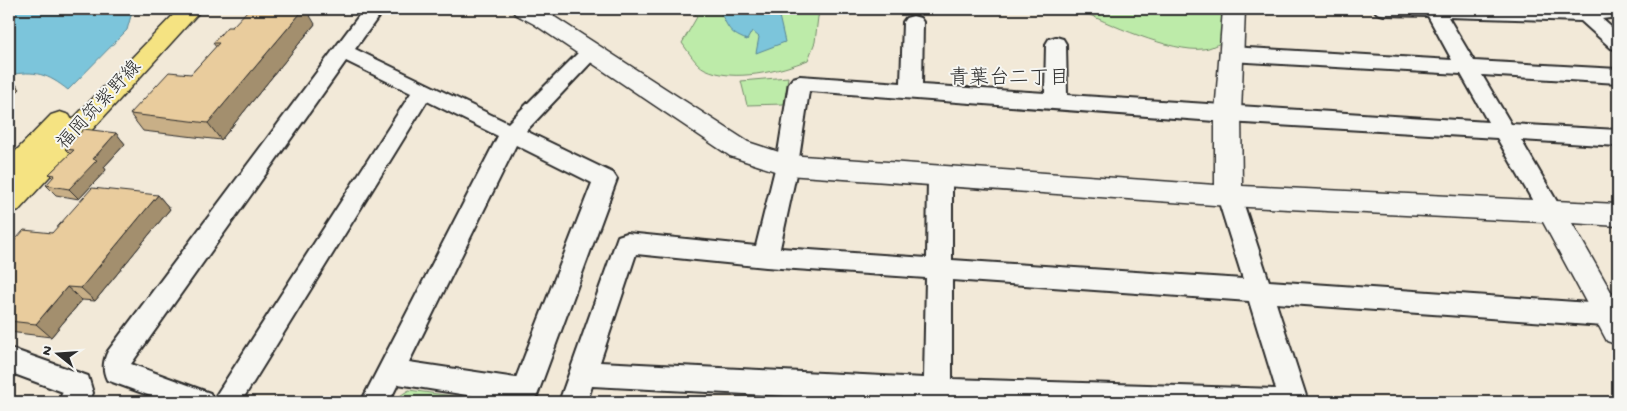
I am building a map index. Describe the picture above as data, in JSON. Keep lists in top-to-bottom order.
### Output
{
  "streets": {
    "main road": ["福岡筑紫野線"]
  },
  "districts": ["青葉台二丁目"],
  "north": "left"
}
